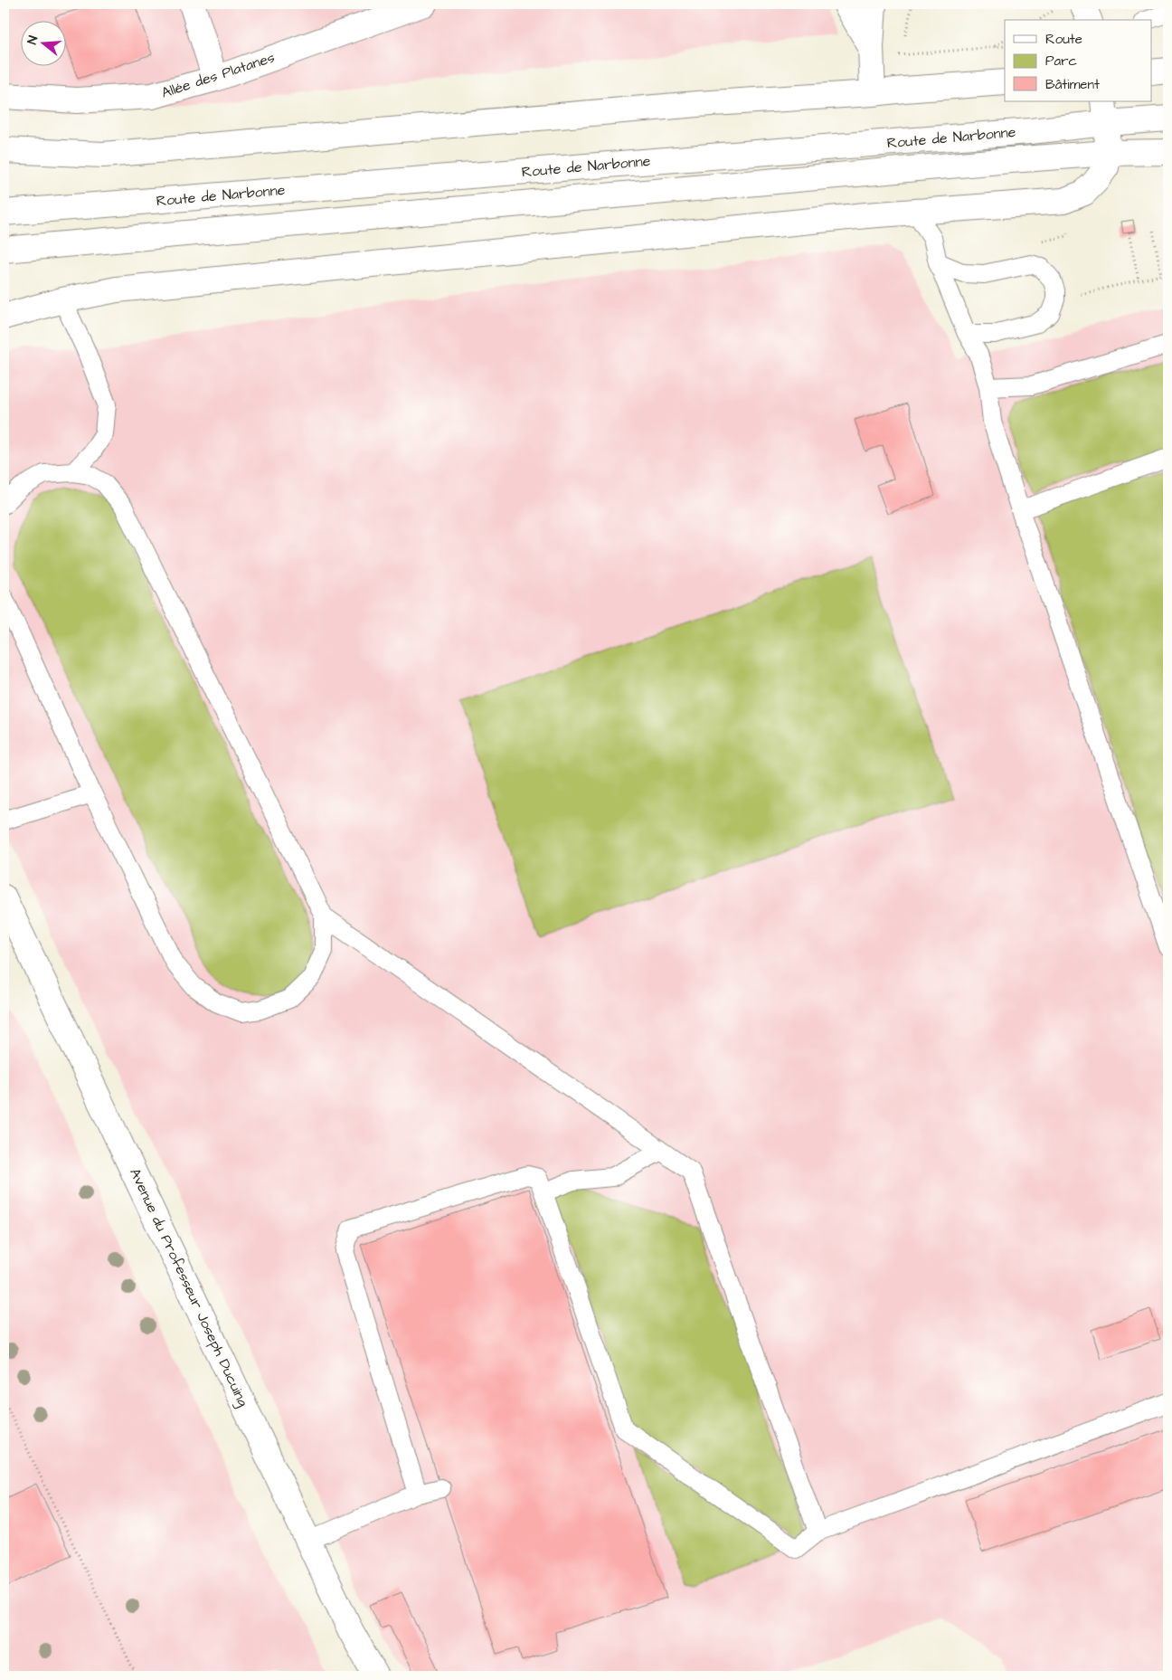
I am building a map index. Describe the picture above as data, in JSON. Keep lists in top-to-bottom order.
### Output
{
  "streets": {
    "street": ["Allée des Platanes", "Route de Narbonne", "Avenue du Professeur Joseph Ducuing"]
  },
  "legend": ["Route", "Parc", "Bâtiment"],
  "north": "left"
}
